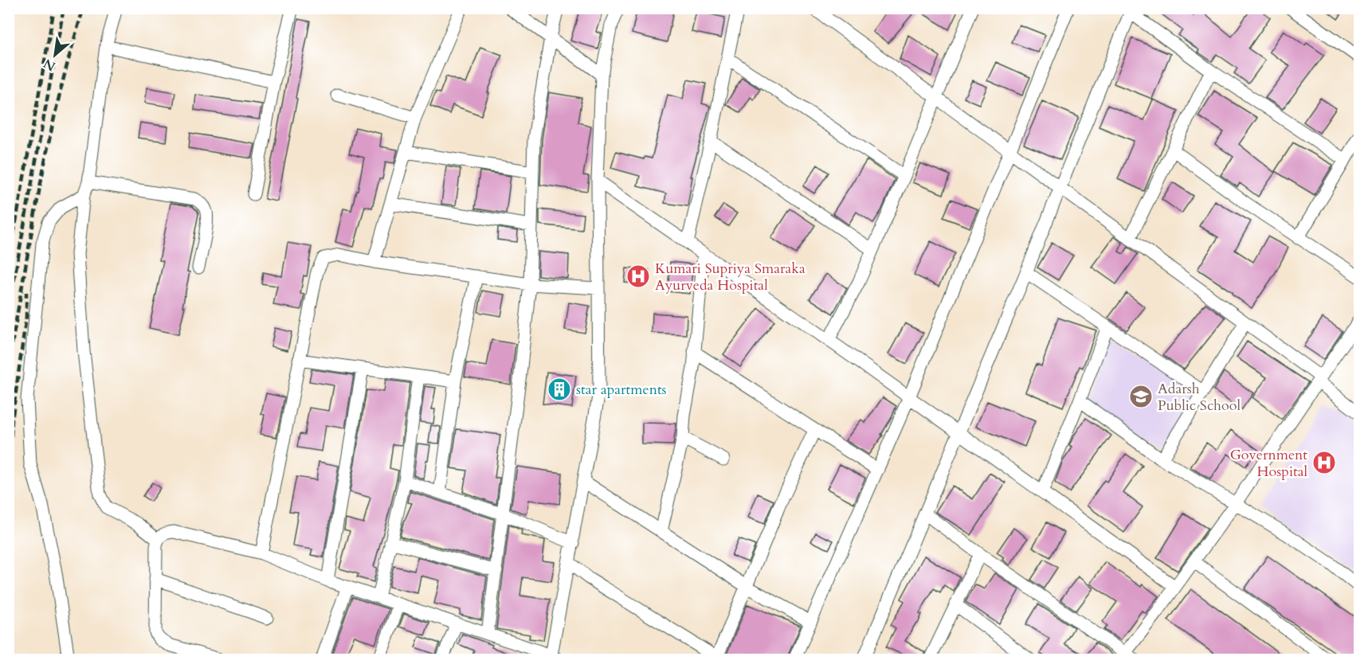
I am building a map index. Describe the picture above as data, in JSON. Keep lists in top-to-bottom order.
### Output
{
  "places": {
    "hospital": ["Kumari Supriya Smaraka Ayurveda Hospital", "Government Hospital"],
    "building": ["star apartments"],
    "school or university": ["Adarsh Public School"]
  },
  "north": "bottom left"
}
